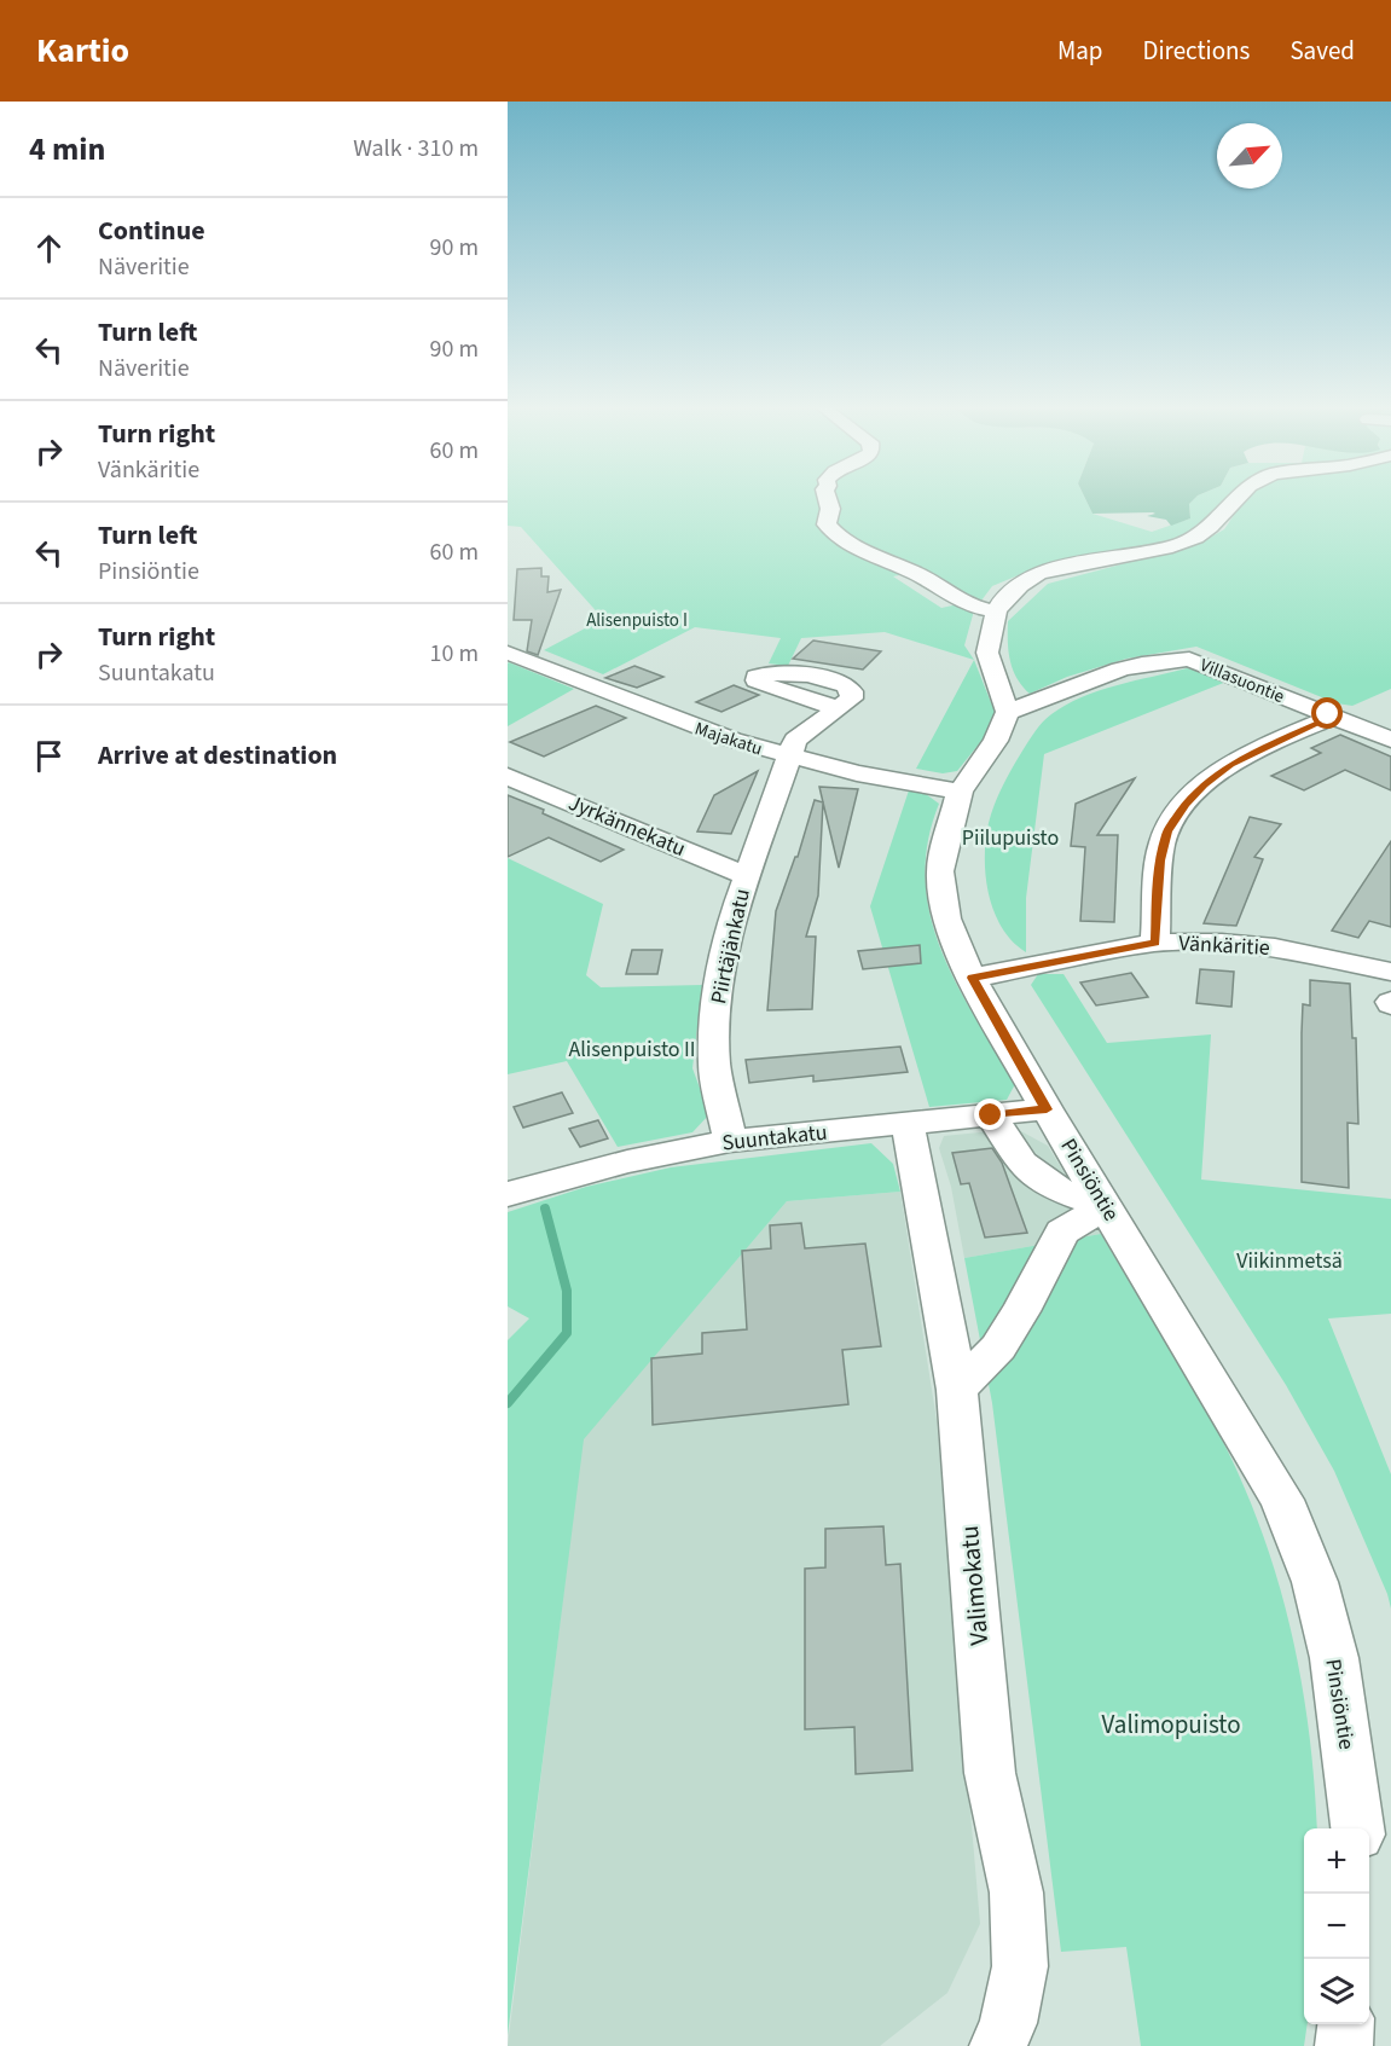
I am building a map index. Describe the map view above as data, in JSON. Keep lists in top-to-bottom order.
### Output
{
  "streets": {
    "street": [
      "Villasuontie",
      "Majakatu",
      "Jyrkännekatu",
      "Vänkäritie",
      "Piirtäjänkatu",
      "Suuntakatu",
      "Pinsiöntie",
      "Valimokatu"
    ]
  },
  "crossings": [
    ["Villasuontie", "Pinsiöntie"],
    ["Majakatu", "Piirtäjänkatu"],
    ["Majakatu", "Pinsiöntie"],
    ["Jyrkännekatu", "Piirtäjänkatu"],
    ["Vänkäritie", "Pinsiöntie"],
    ["Piirtäjänkatu", "Suuntakatu"],
    ["Suuntakatu", "Pinsiöntie"],
    ["Suuntakatu", "Valimokatu"]
  ],
  "parks": [
    "Alisenpuisto I",
    "Piilupuisto",
    "Alisenpuisto II",
    "Viikinmetsä",
    "Valimopuisto"
  ],
  "north": "top right",
  "page": {
    "header": "Kartio",
    "nav": ["Map", "Directions", "Saved"],
    "heading": ["4 min", "Walk · 310 m"],
    "list": [
      ["Continue", "Näveritie", "90 m"],
      ["Turn left", "Näveritie", "90 m"],
      ["Turn right", "Vänkäritie", "60 m"],
      ["Turn left", "Pinsiöntie", "60 m"],
      ["Turn right", "Suuntakatu", "10 m"],
      "Arrive at destination"
    ],
    "map_buttons": ["+", "−"]
  }
}
